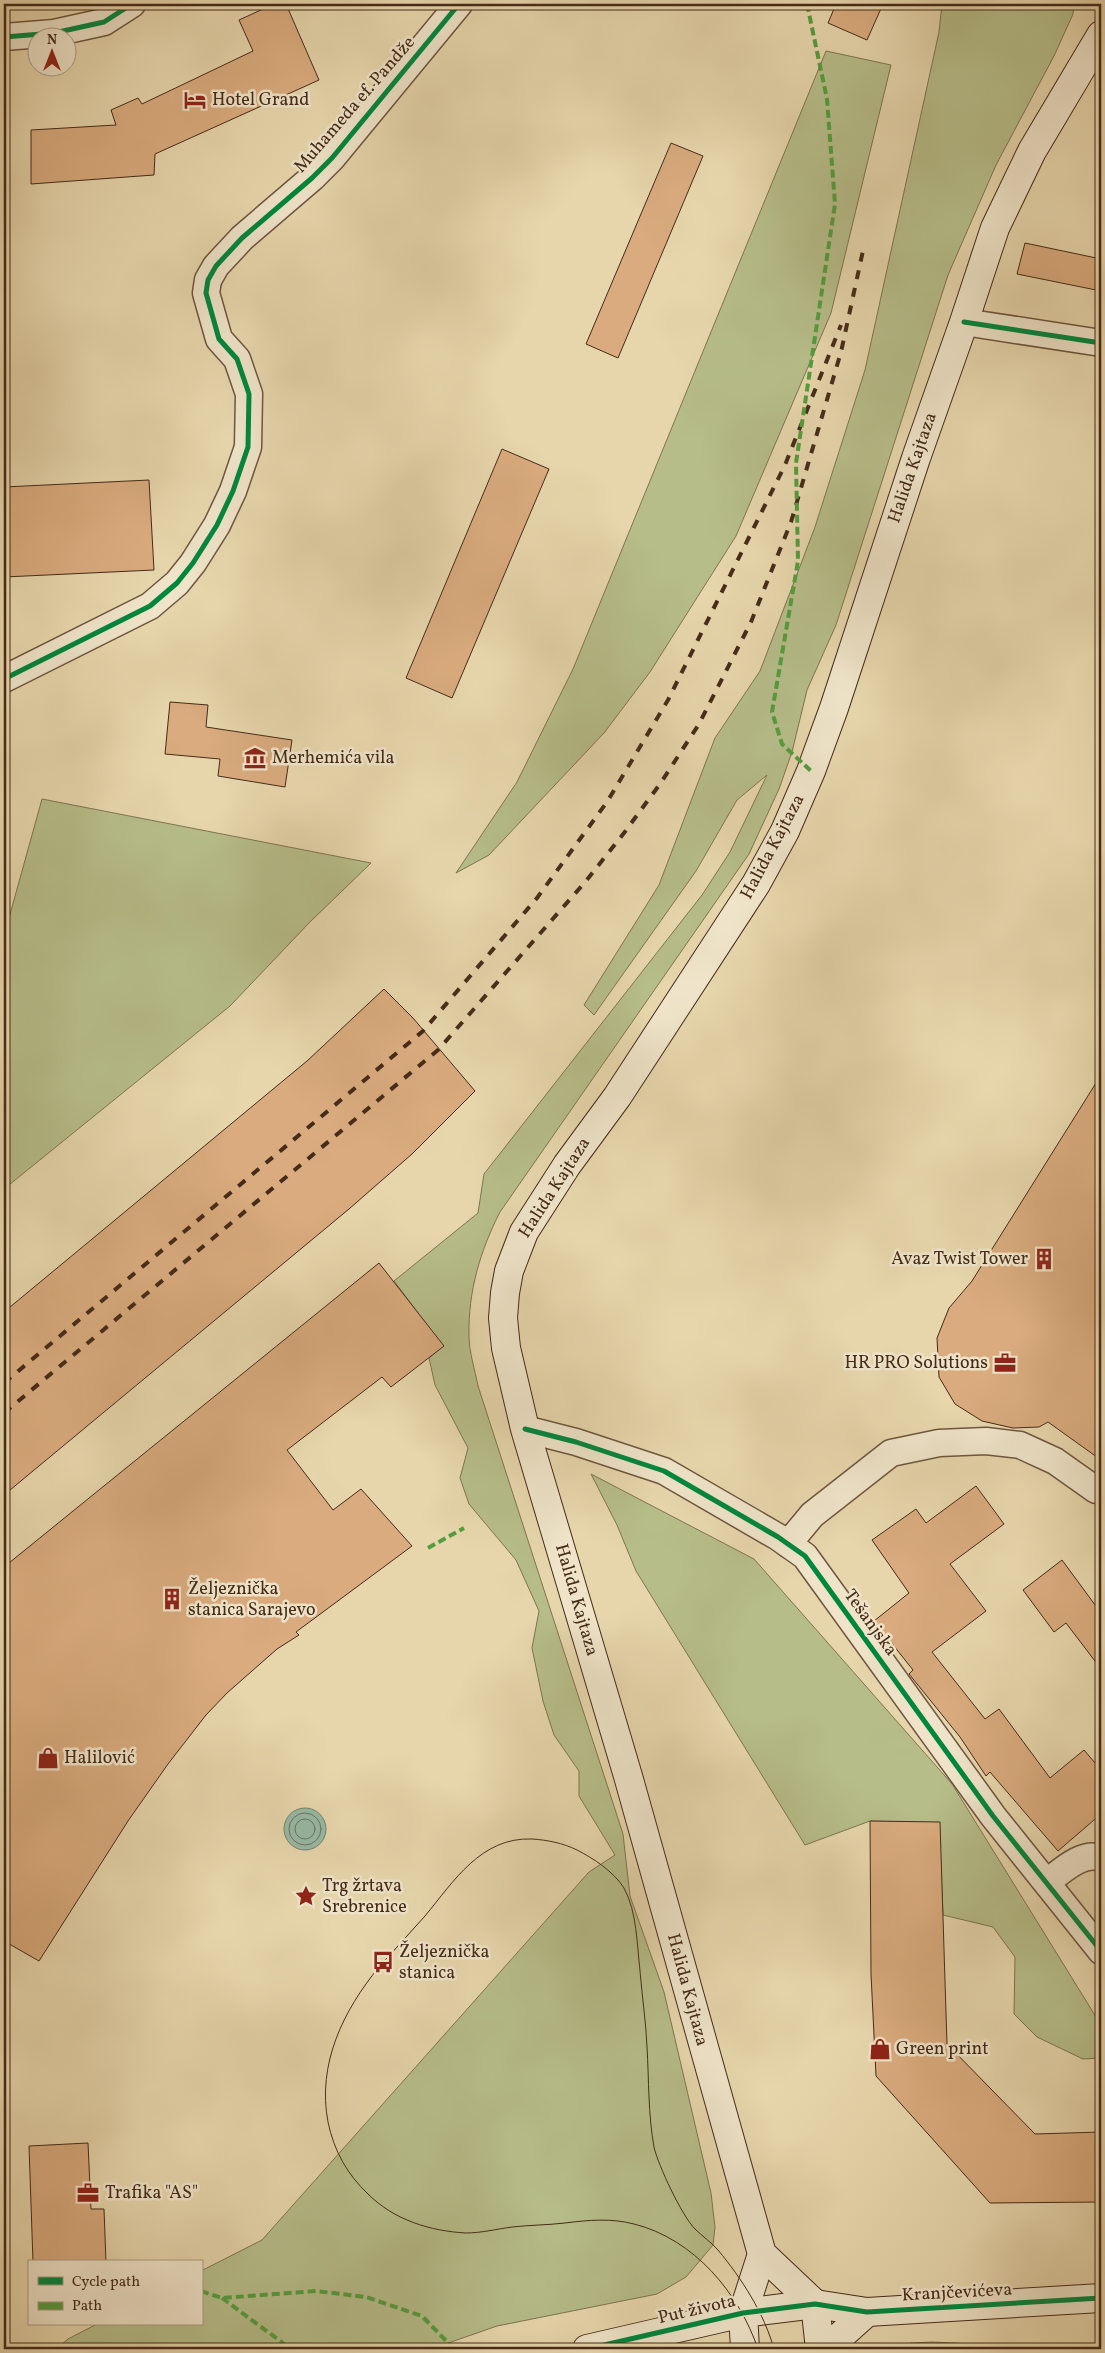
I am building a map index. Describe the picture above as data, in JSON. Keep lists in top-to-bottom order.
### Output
{
  "streets": {
    "main road": ["Halida Kajtaza", "Kranjčevićeva", "Put života"],
    "street": ["Muhameda ef. Pandže", "Tešanjska"]
  },
  "crossings": [
    ["Halida Kajtaza", "Tešanjska"],
    ["Kranjčevićeva", "Put života"]
  ],
  "places": {
    "hotel": ["Hotel Grand"],
    "museum": ["Merhemića vila"],
    "building": ["Avaz Twist Tower", "Željeznička stanica Sarajevo"],
    "office": ["HR PRO Solutions", "Trafika \"AS\""],
    "shop": ["Halilović", "Green print"],
    "place": ["Trg žrtava Srebrenice"],
    "bus stop": ["Željeznička stanica"]
  },
  "legend": ["Cycle path", "Path"],
  "north": "top"
}
